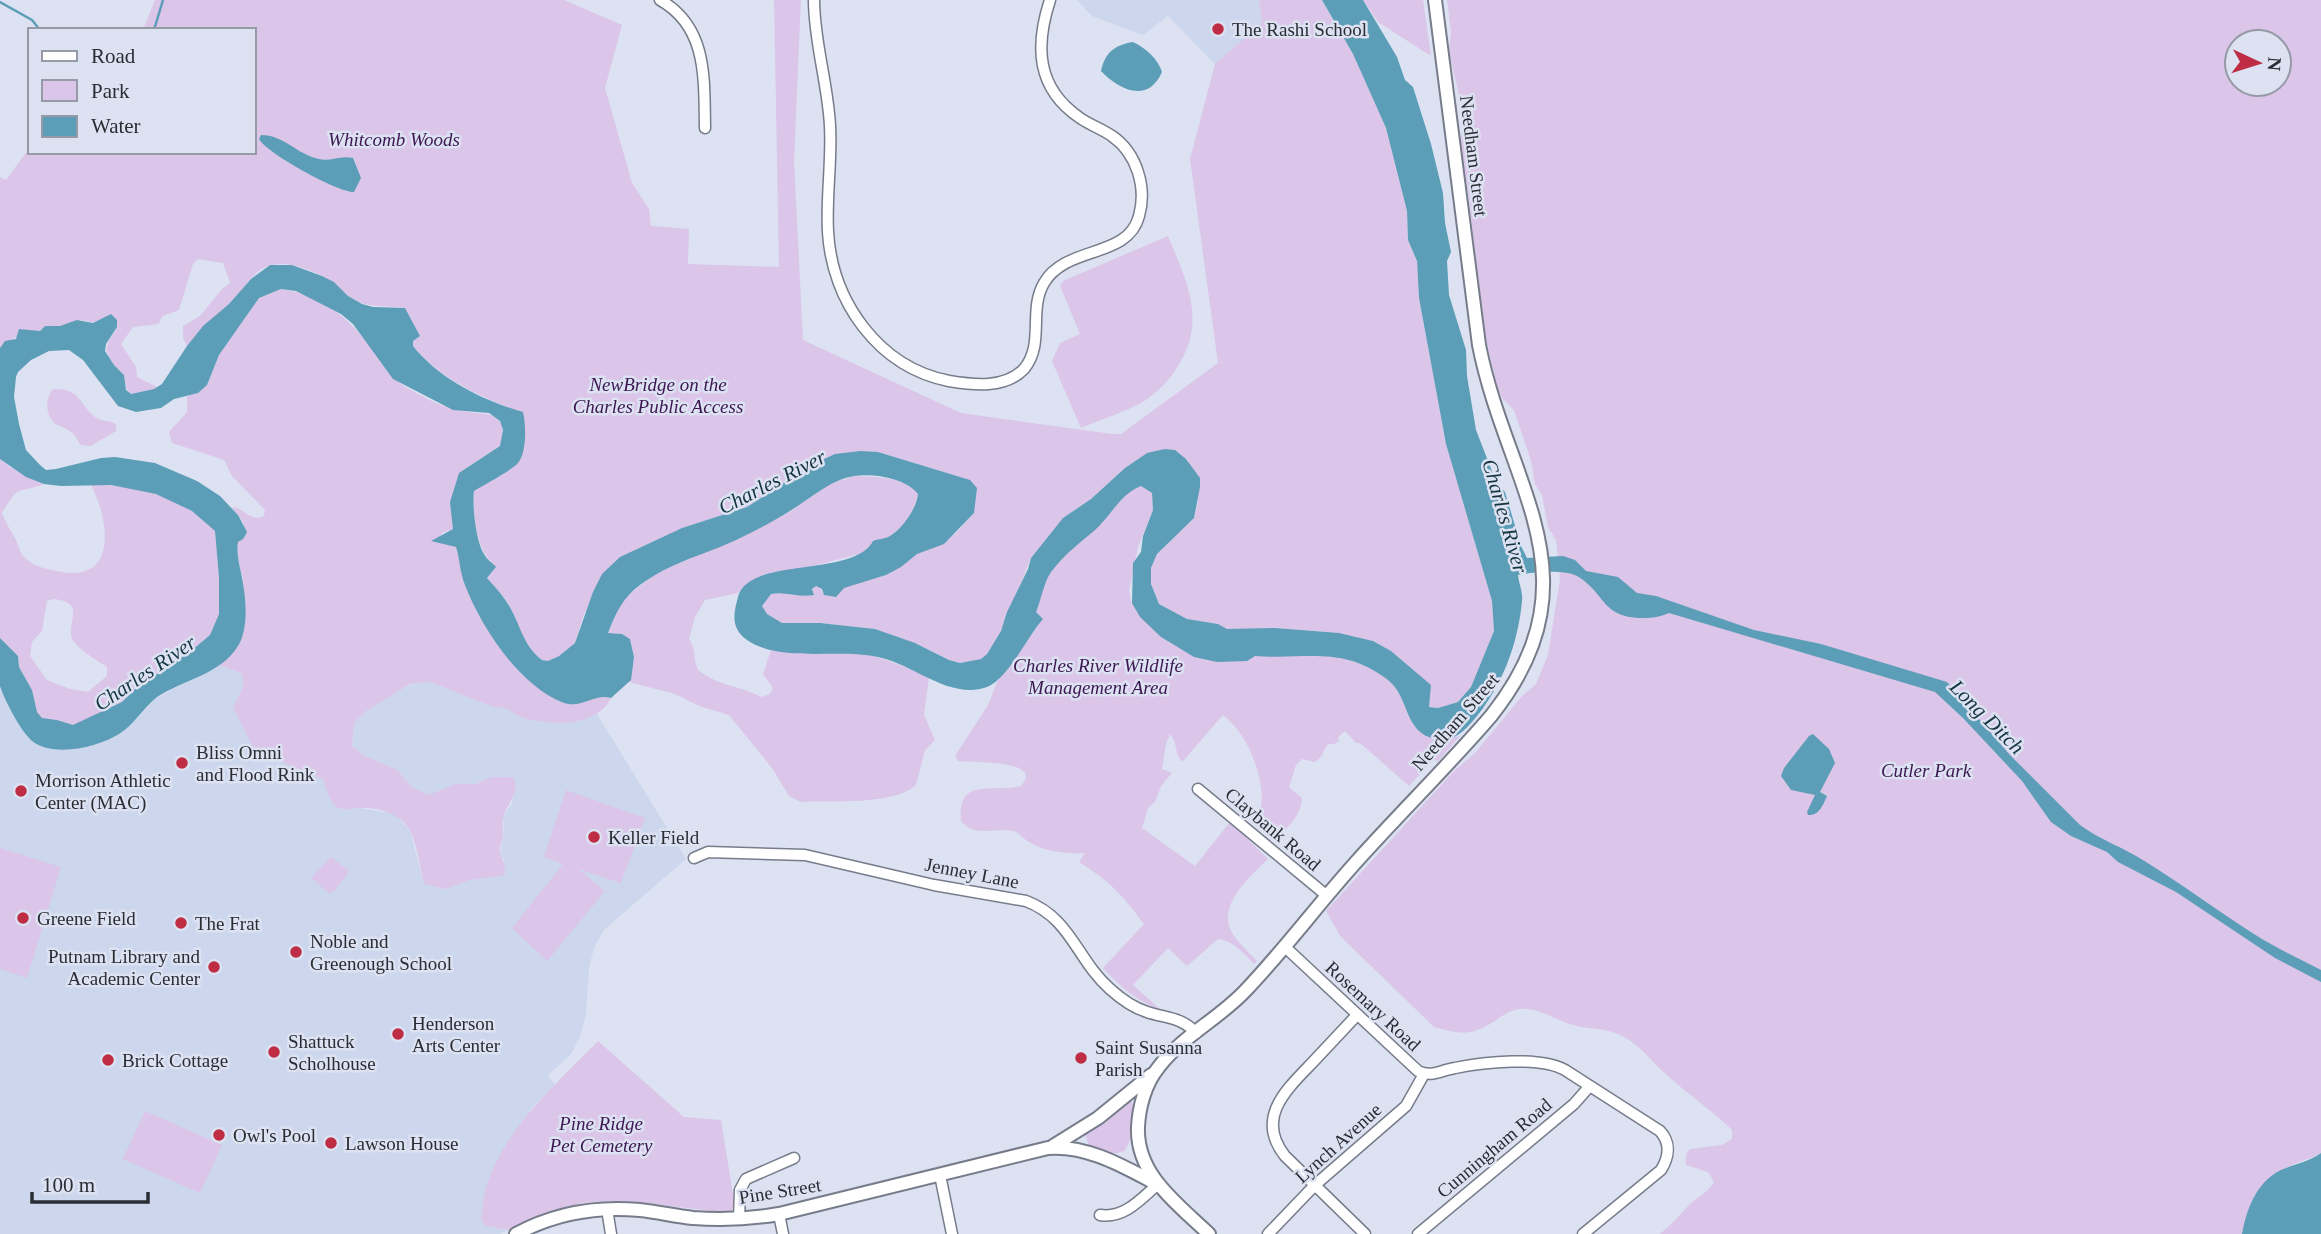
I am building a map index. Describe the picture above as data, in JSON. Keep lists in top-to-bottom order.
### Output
{
  "streets": {
    "main road": ["Needham Street", "Pine Street"],
    "street": [
      "Claybank Road",
      "Jenney Lane",
      "Rosemary Road",
      "Lynch Avenue",
      "Cunningham Road"
    ]
  },
  "crossings": [
    ["Needham Street", "Claybank Road"],
    ["Needham Street", "Jenney Lane"],
    ["Needham Street", "Rosemary Road"],
    ["Needham Street", "Pine Street"],
    ["Rosemary Road", "Lynch Avenue"],
    ["Rosemary Road", "Cunningham Road"]
  ],
  "water": ["Charles River", "Long Ditch"],
  "parks": [
    "Whitcomb Woods",
    "NewBridge on the Charles Public Access",
    "Charles River Wildlife Management Area",
    "Cutler Park",
    "Pine Ridge Pet Cemetery"
  ],
  "places": [
    "The Rashi School",
    "Bliss Omni and Flood Rink",
    "Morrison Athletic Center (MAC)",
    "Keller Field",
    "Greene Field",
    "The Frat",
    "Noble and Greenough School",
    "Putnam Library and Academic Center",
    "Henderson Arts Center",
    "Shattuck Scholhouse",
    "Saint Susanna Parish",
    "Brick Cottage",
    "Owl's Pool",
    "Lawson House"
  ],
  "legend": ["Road", "Park", "Water"],
  "scale_bar": "100 m",
  "north": "right"
}
